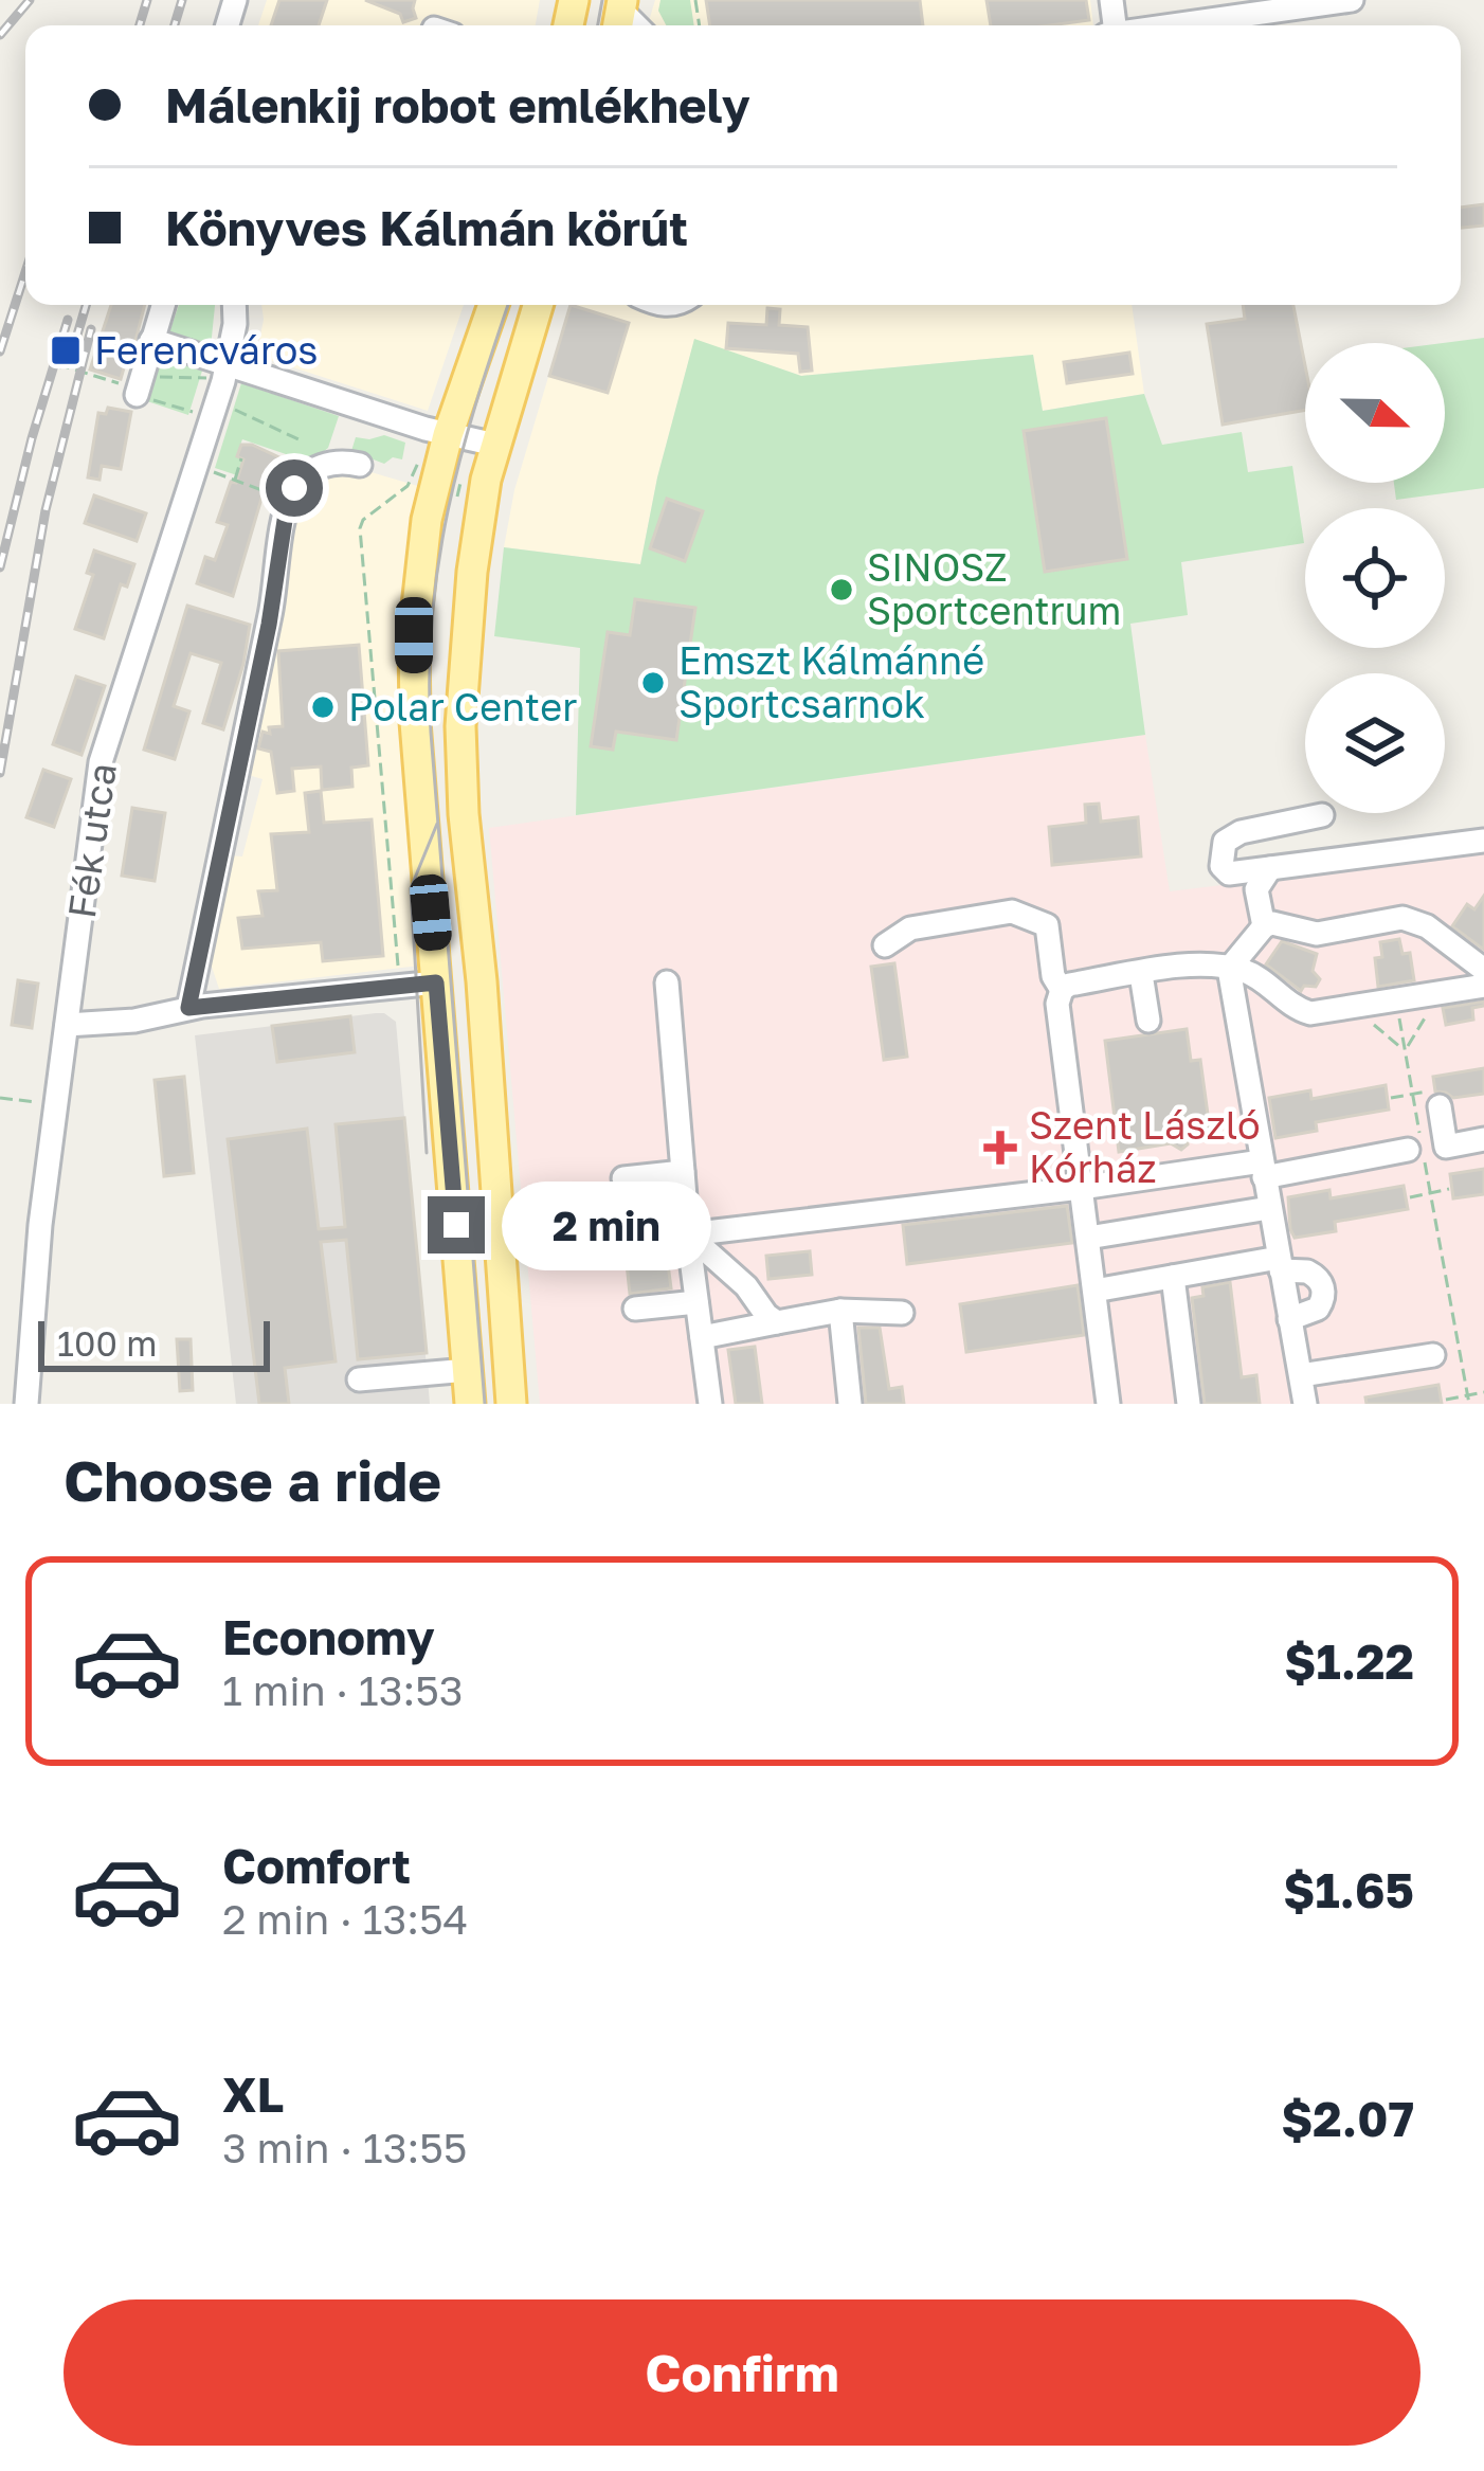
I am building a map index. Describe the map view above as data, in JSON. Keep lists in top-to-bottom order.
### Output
{
  "streets": {
    "street": ["Fék utca"]
  },
  "places": {
    "transit": ["Ferencváros"],
    "other": ["SINOSZ Sportcentrum", "Emszt Kálmánné Sportcsarnok", "Polar Center"],
    "health": ["Szent László Kórház"]
  },
  "scale_bar": "100 m",
  "north": "right",
  "page": {
    "banner": ["Málenkij robot emlékhely", "Könyves Kálmán körút"],
    "bubble": "2 min",
    "scale": "100 m",
    "heading": "Choose a ride",
    "list": [
      {
        "name": "Economy",
        "note": "1 min · 13:53",
        "value": "$1.22"
      },
      {
        "name": "Comfort",
        "note": "2 min · 13:54",
        "value": "$1.65"
      },
      {
        "name": "XL",
        "note": "3 min · 13:55",
        "value": "$2.07"
      }
    ],
    "buttons": "Confirm"
  }
}
